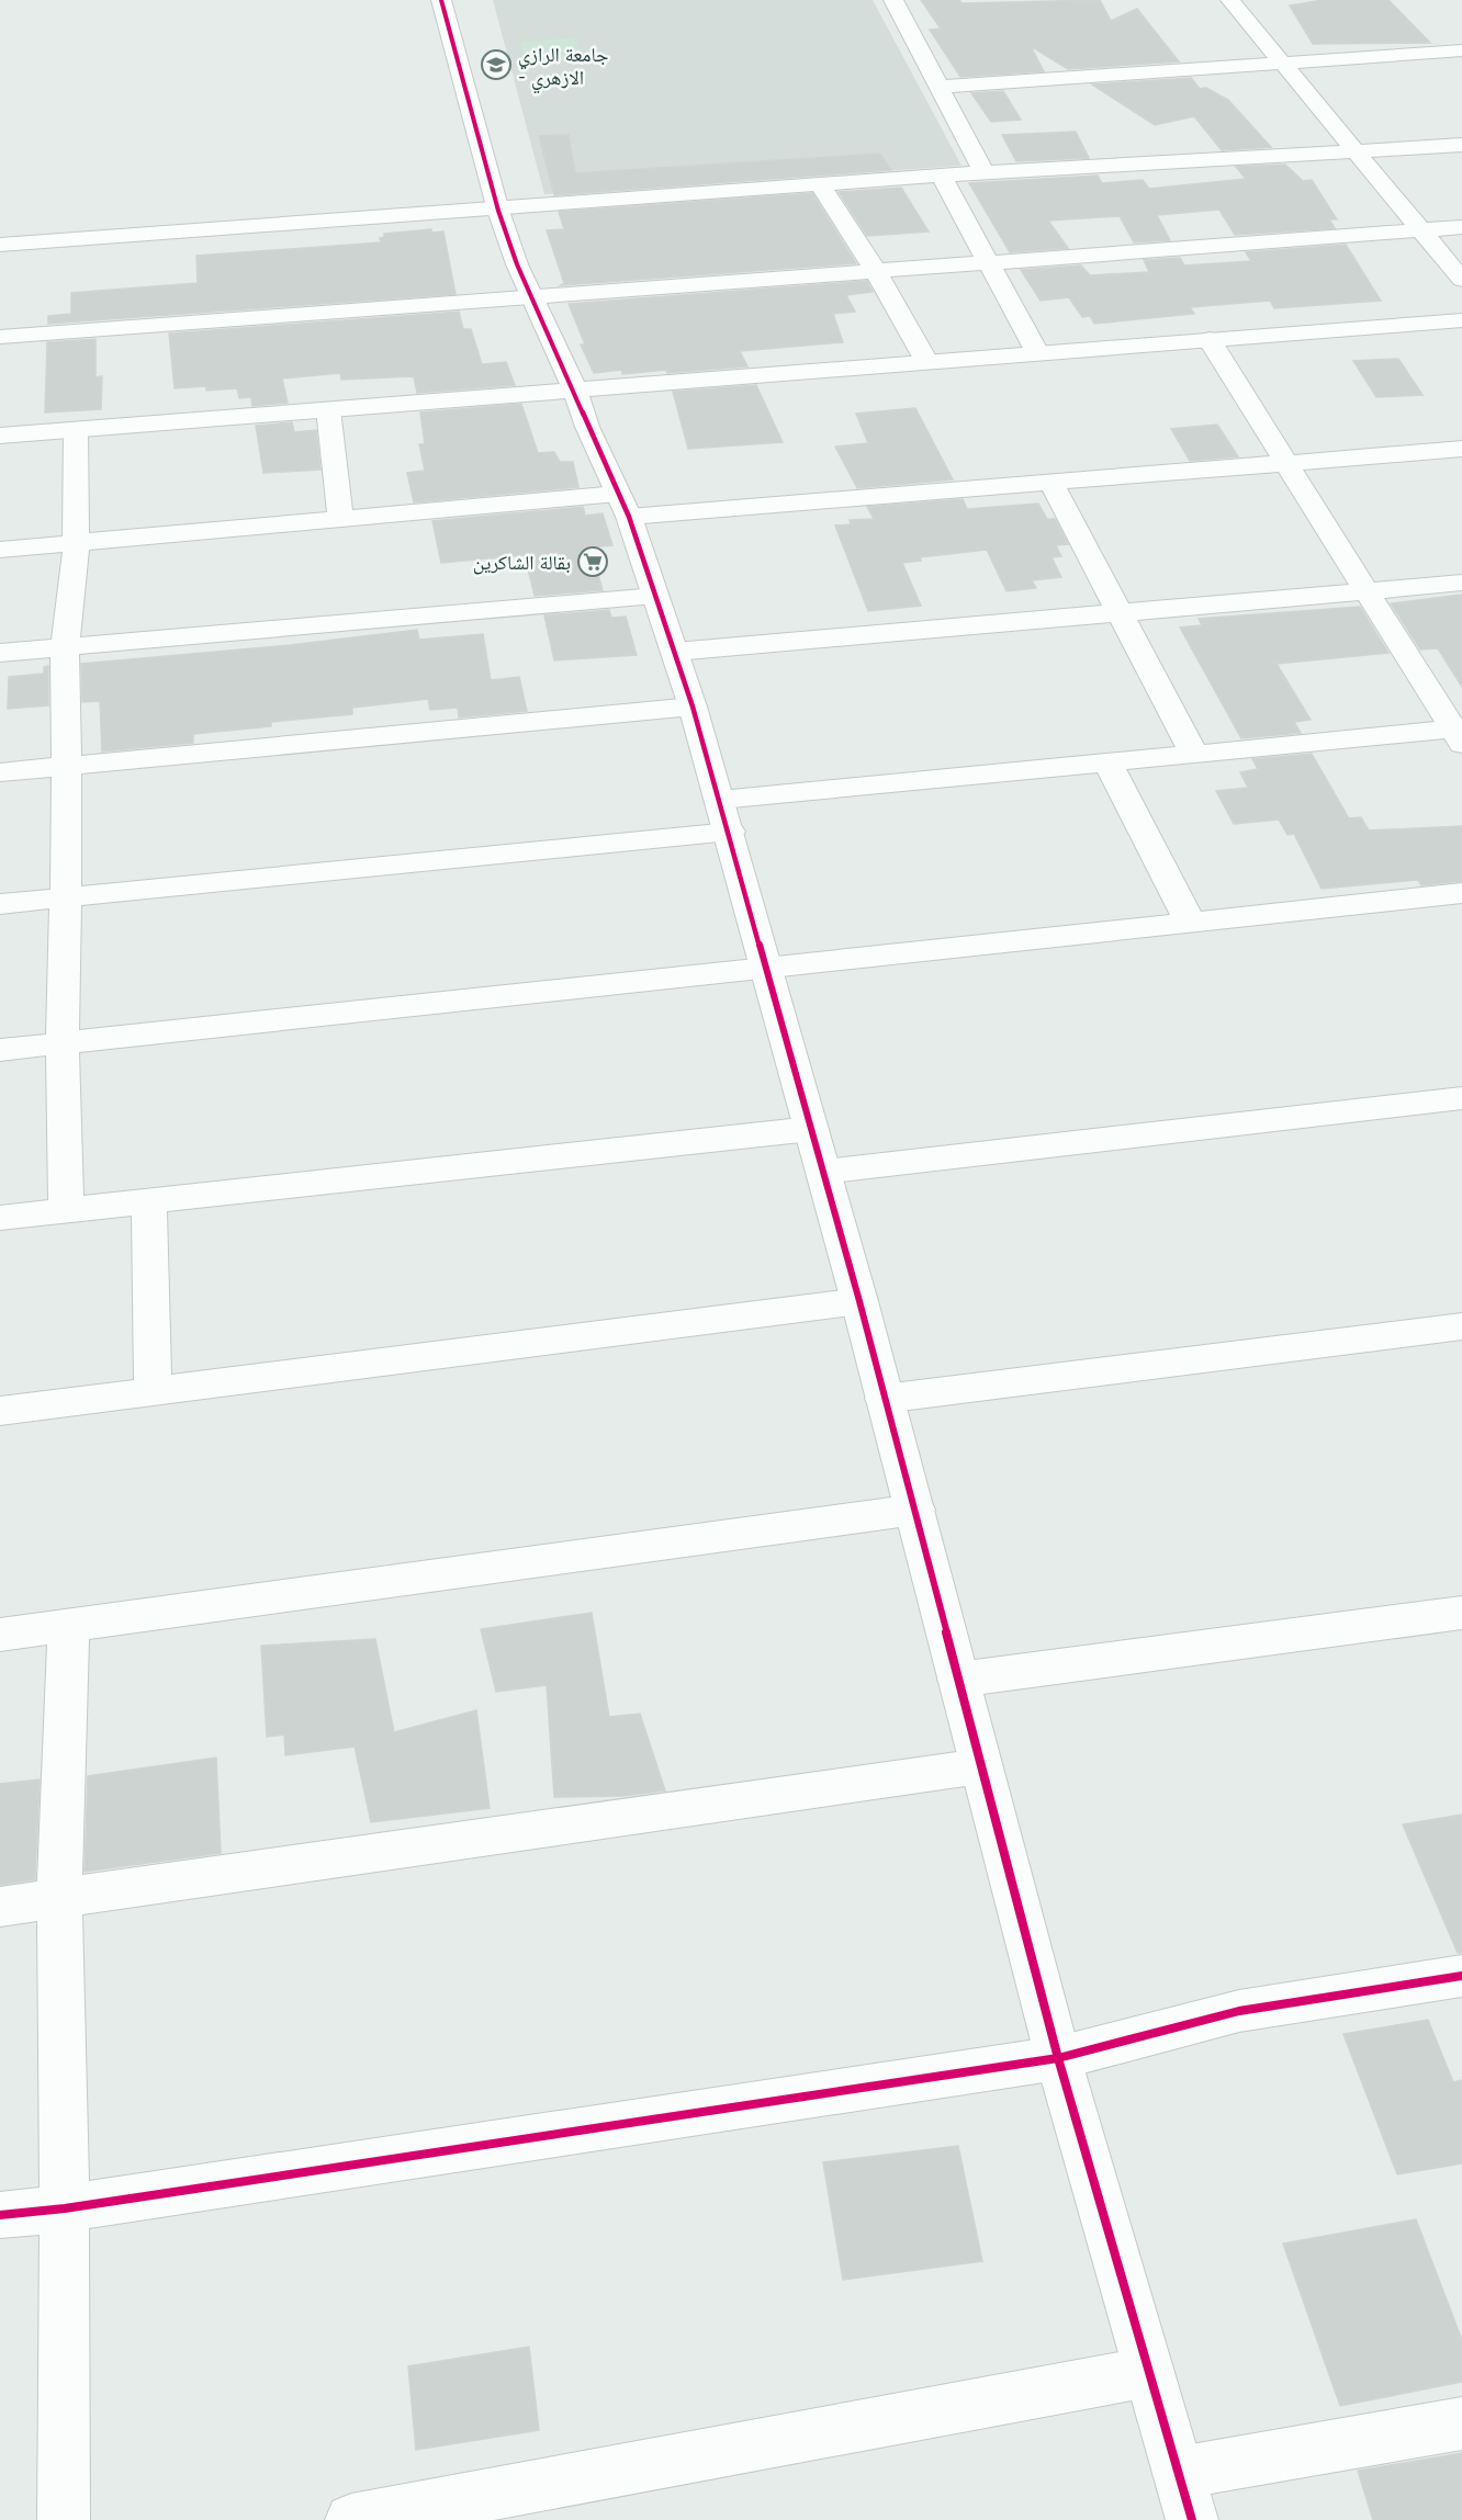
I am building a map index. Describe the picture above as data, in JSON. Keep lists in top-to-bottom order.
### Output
{
  "places": {
    "school or university": ["جامعة الرازي - الازهري"],
    "supermarket": ["بقالة الشاكرين"]
  }
}
